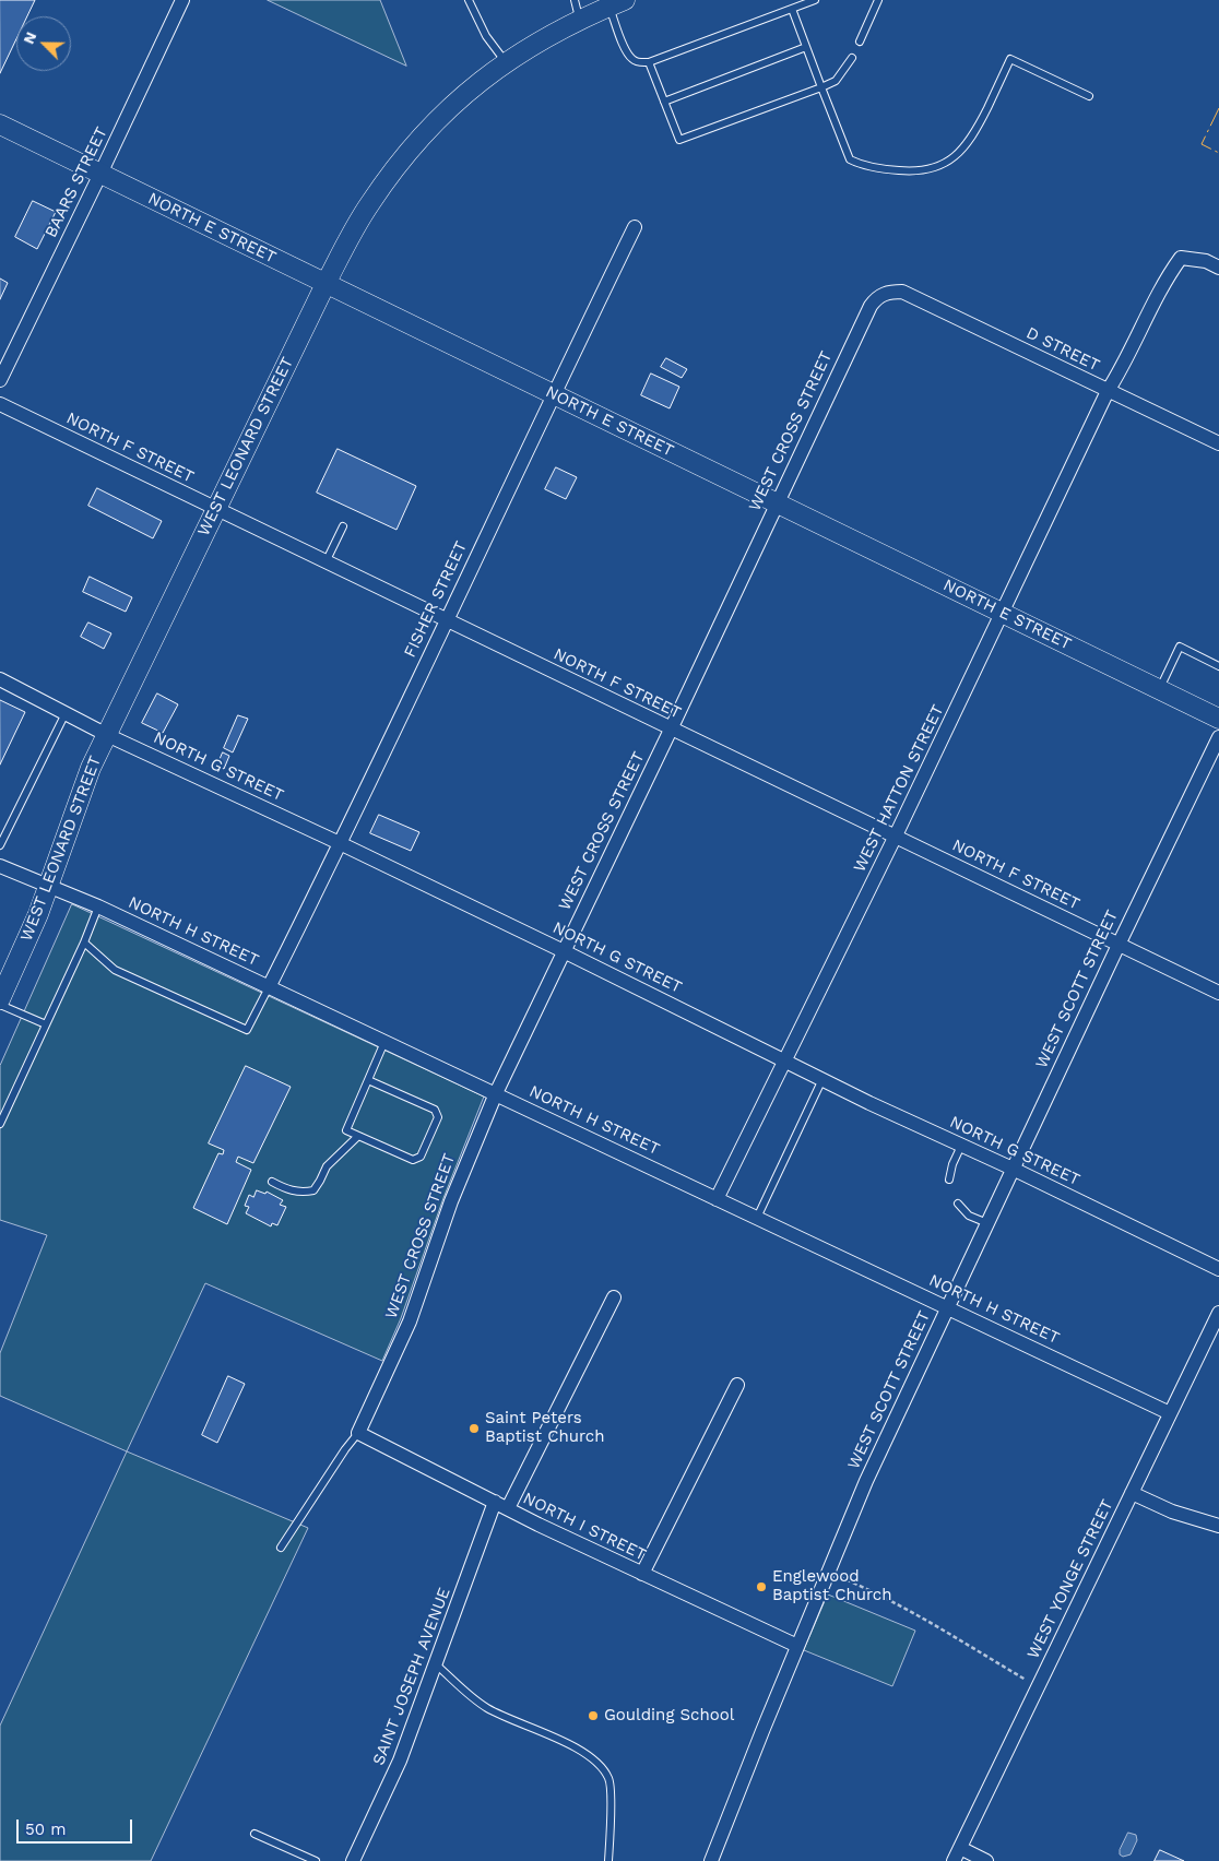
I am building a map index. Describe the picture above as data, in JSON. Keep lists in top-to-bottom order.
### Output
{
  "streets": {
    "street": [
      "BAARS STREET",
      "NORTH E STREET",
      "D STREET",
      "WEST CROSS STREET",
      "WEST LEONARD STREET",
      "NORTH F STREET",
      "FISHER STREET",
      "NORTH G STREET",
      "WEST HATTON STREET",
      "NORTH H STREET",
      "WEST SCOTT STREET",
      "NORTH I STREET",
      "WEST YONGE STREET",
      "SAINT JOSEPH AVENUE"
    ]
  },
  "crossings": [
    ["BAARS STREET", "NORTH E STREET"],
    ["NORTH E STREET", "WEST CROSS STREET"],
    ["NORTH E STREET", "WEST LEONARD STREET"],
    ["NORTH E STREET", "FISHER STREET"],
    ["NORTH E STREET", "WEST HATTON STREET"],
    ["D STREET", "WEST CROSS STREET"],
    ["D STREET", "WEST HATTON STREET"],
    ["WEST CROSS STREET", "NORTH F STREET"],
    ["WEST CROSS STREET", "NORTH G STREET"],
    ["WEST CROSS STREET", "NORTH H STREET"],
    ["WEST CROSS STREET", "NORTH I STREET"],
    ["WEST LEONARD STREET", "NORTH F STREET"],
    ["WEST LEONARD STREET", "NORTH G STREET"],
    ["WEST LEONARD STREET", "NORTH H STREET"],
    ["NORTH F STREET", "FISHER STREET"],
    ["NORTH F STREET", "WEST HATTON STREET"],
    ["NORTH F STREET", "WEST SCOTT STREET"],
    ["FISHER STREET", "NORTH G STREET"],
    ["FISHER STREET", "NORTH H STREET"],
    ["NORTH G STREET", "WEST HATTON STREET"],
    ["NORTH G STREET", "WEST SCOTT STREET"],
    ["WEST HATTON STREET", "NORTH H STREET"],
    ["NORTH H STREET", "WEST SCOTT STREET"],
    ["NORTH H STREET", "WEST YONGE STREET"],
    ["WEST SCOTT STREET", "NORTH I STREET"],
    ["NORTH I STREET", "SAINT JOSEPH AVENUE"]
  ],
  "places": ["Saint Peters Baptist Church", "Englewood Baptist Church", "Goulding School"],
  "scale_bar": "50 m",
  "north": "top left"
}
